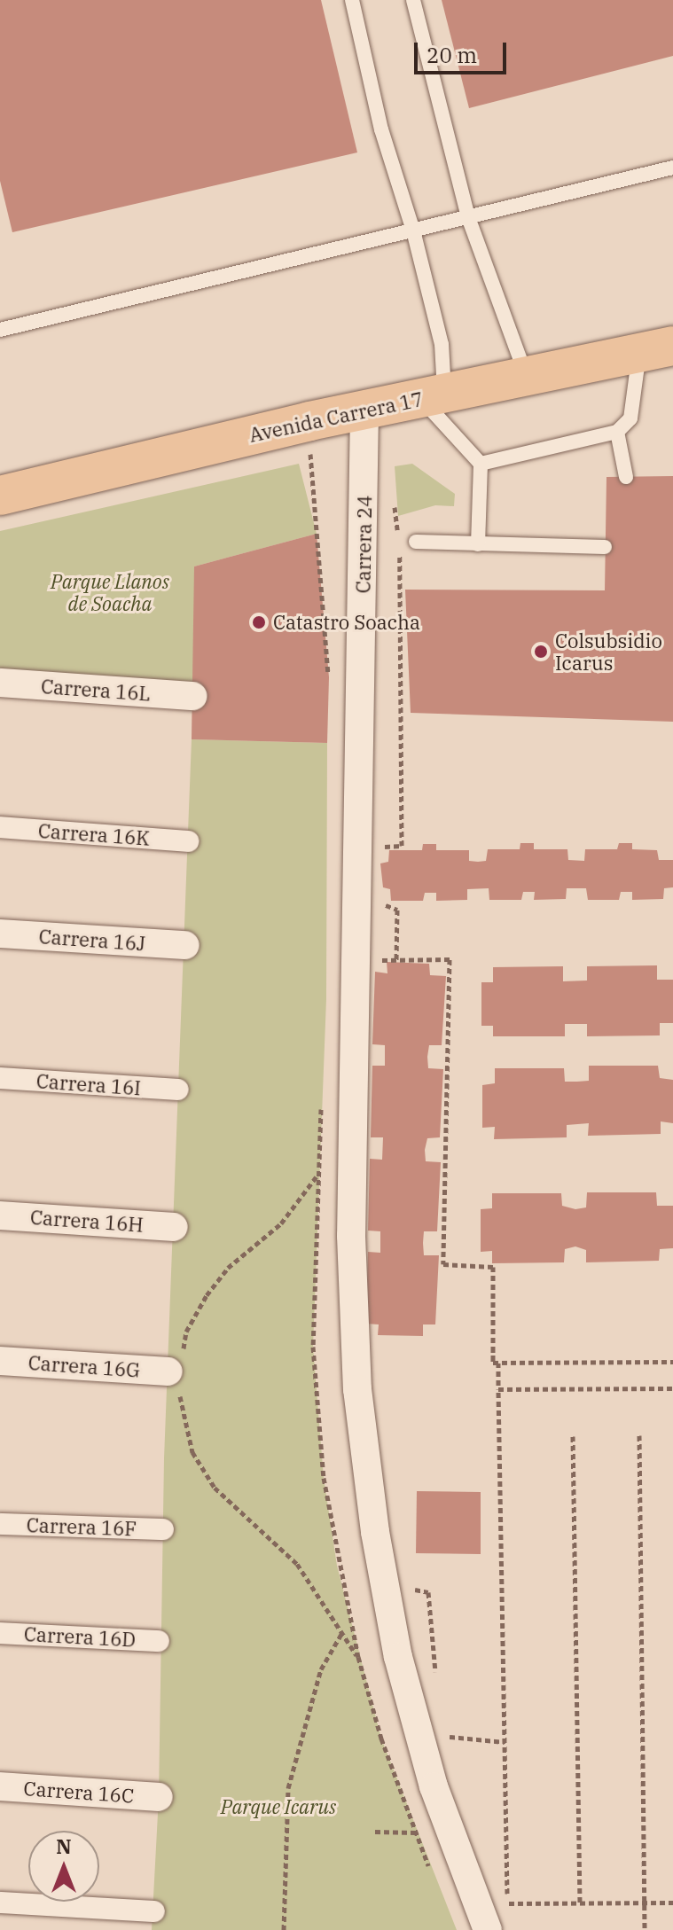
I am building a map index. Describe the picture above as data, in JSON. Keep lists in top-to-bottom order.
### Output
{
  "streets": {
    "main road": ["Avenida Carrera 17"],
    "street": [
      "Carrera 24",
      "Carrera 16L",
      "Carrera 16K",
      "Carrera 16J",
      "Carrera 16I",
      "Carrera 16H",
      "Carrera 16G",
      "Carrera 16F",
      "Carrera 16D",
      "Carrera 16C"
    ]
  },
  "crossings": [
    ["Avenida Carrera 17", "Carrera 24"]
  ],
  "parks": ["Parque Llanos de Soacha", "Parque Icarus"],
  "places": ["Catastro Soacha", "Colsubsidio Icarus"],
  "scale_bar": "20 m",
  "north": "top"
}
